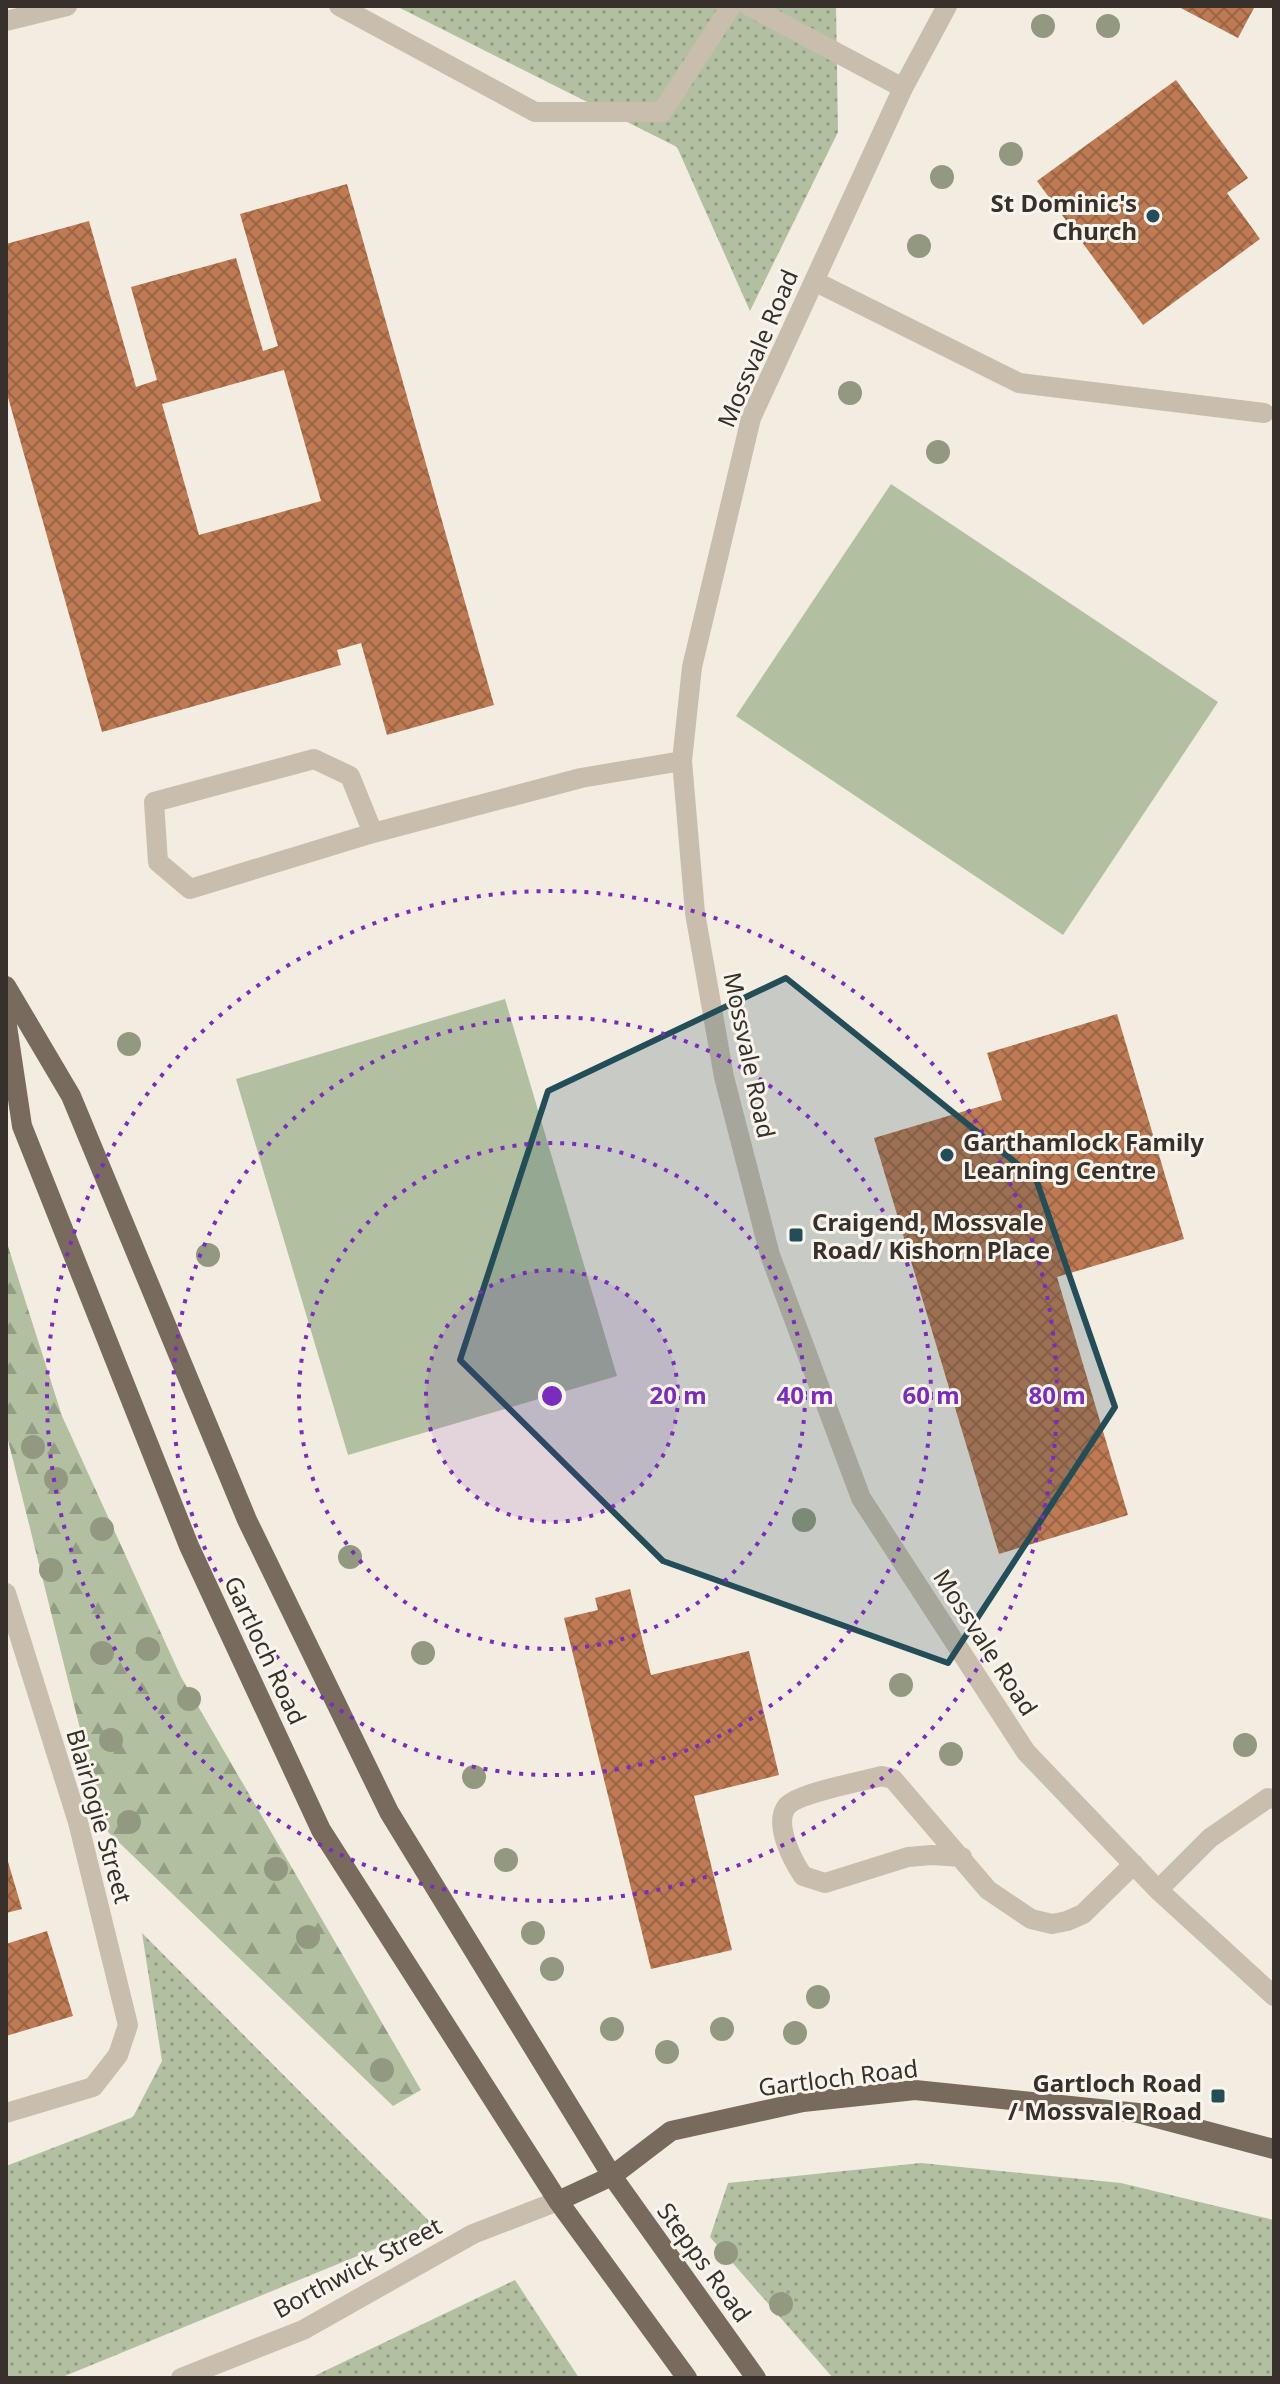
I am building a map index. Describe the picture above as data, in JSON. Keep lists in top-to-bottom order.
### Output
{
  "streets": {
    "main road": ["Gartloch Road", "Stepps Road"],
    "street": ["Mossvale Road", "Blairlogie Street", "Borthwick Street"]
  },
  "crossings": [
    ["Gartloch Road", "Stepps Road"],
    ["Gartloch Road", "Borthwick Street"]
  ],
  "places": {
    "other": ["St Dominic's Church", "Garthamlock Family Learning Centre"],
    "transit": ["Craigend, Mossvale Road/ Kishorn Place", "Gartloch Road / Mossvale Road"]
  },
  "rings": [
    "20 m",
    "40 m",
    "60 m",
    "80 m"
  ]
}
